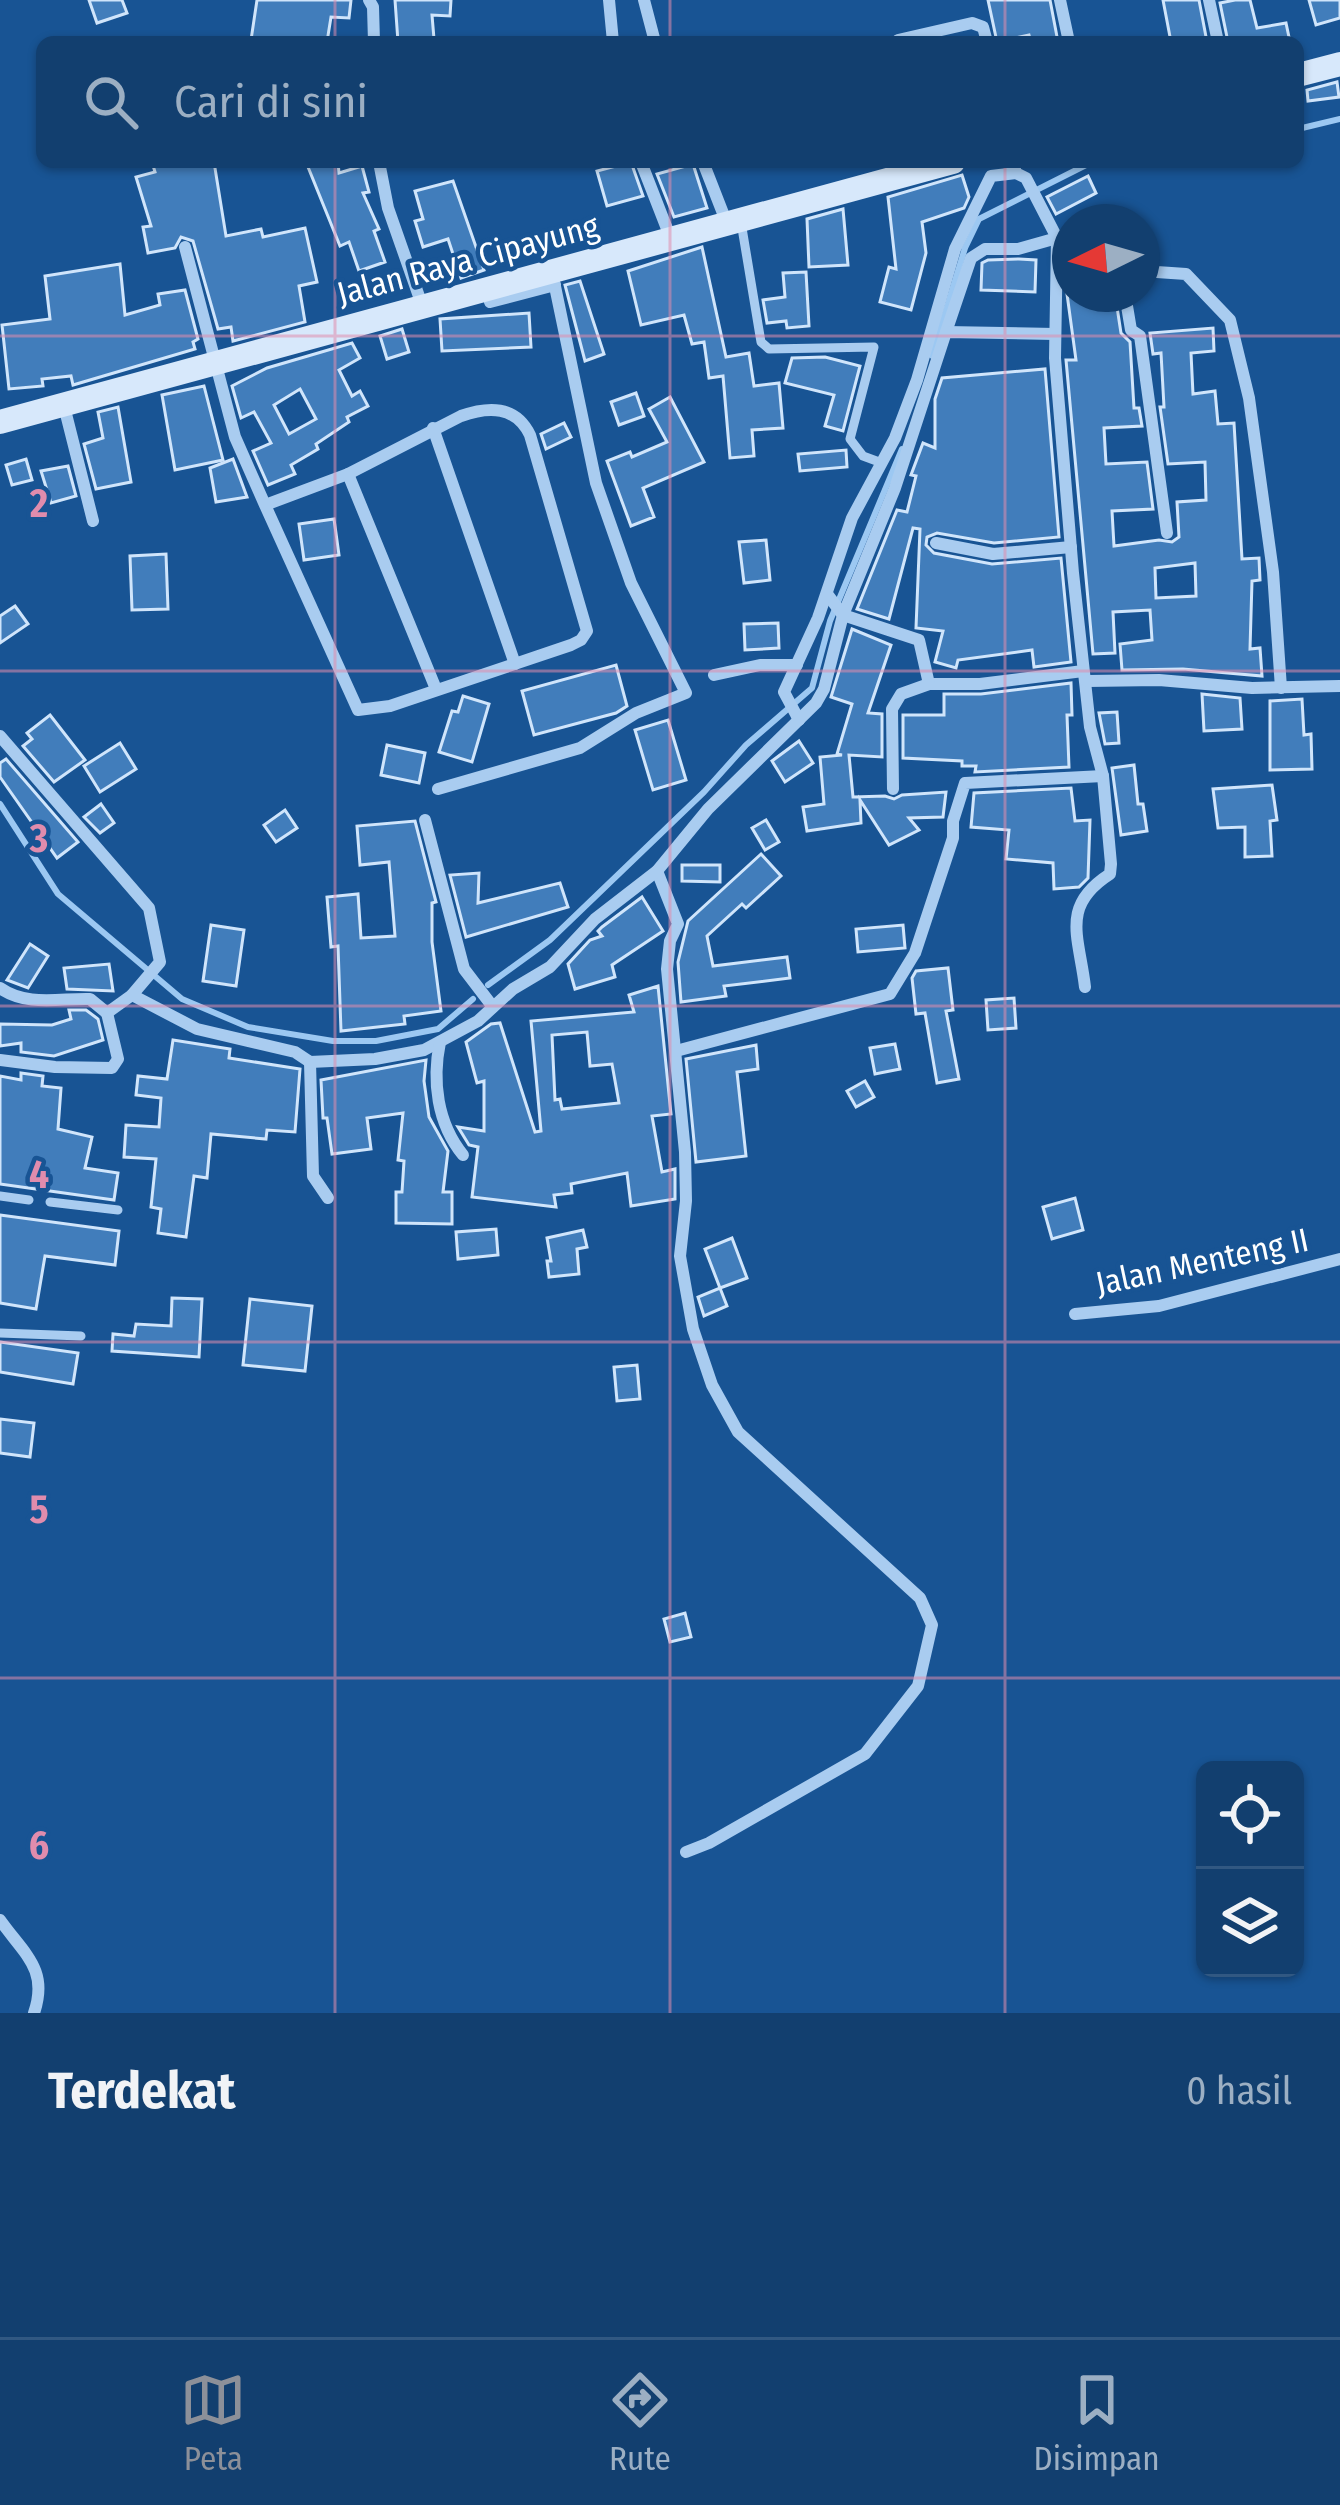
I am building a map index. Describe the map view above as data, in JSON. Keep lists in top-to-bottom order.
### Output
{
  "streets": {
    "main road": ["Jalan Raya Cipayung"],
    "street": ["Jalan Menteng II"]
  },
  "north": "left",
  "page": {
    "search": "Cari di sini",
    "heading": ["Terdekat", "0 hasil"],
    "nav": ["Peta", "Rute", "Disimpan"]
  },
  "grid": {
    "rows": [
      "2",
      "3",
      "4",
      "5",
      "6"
    ]
  }
}
